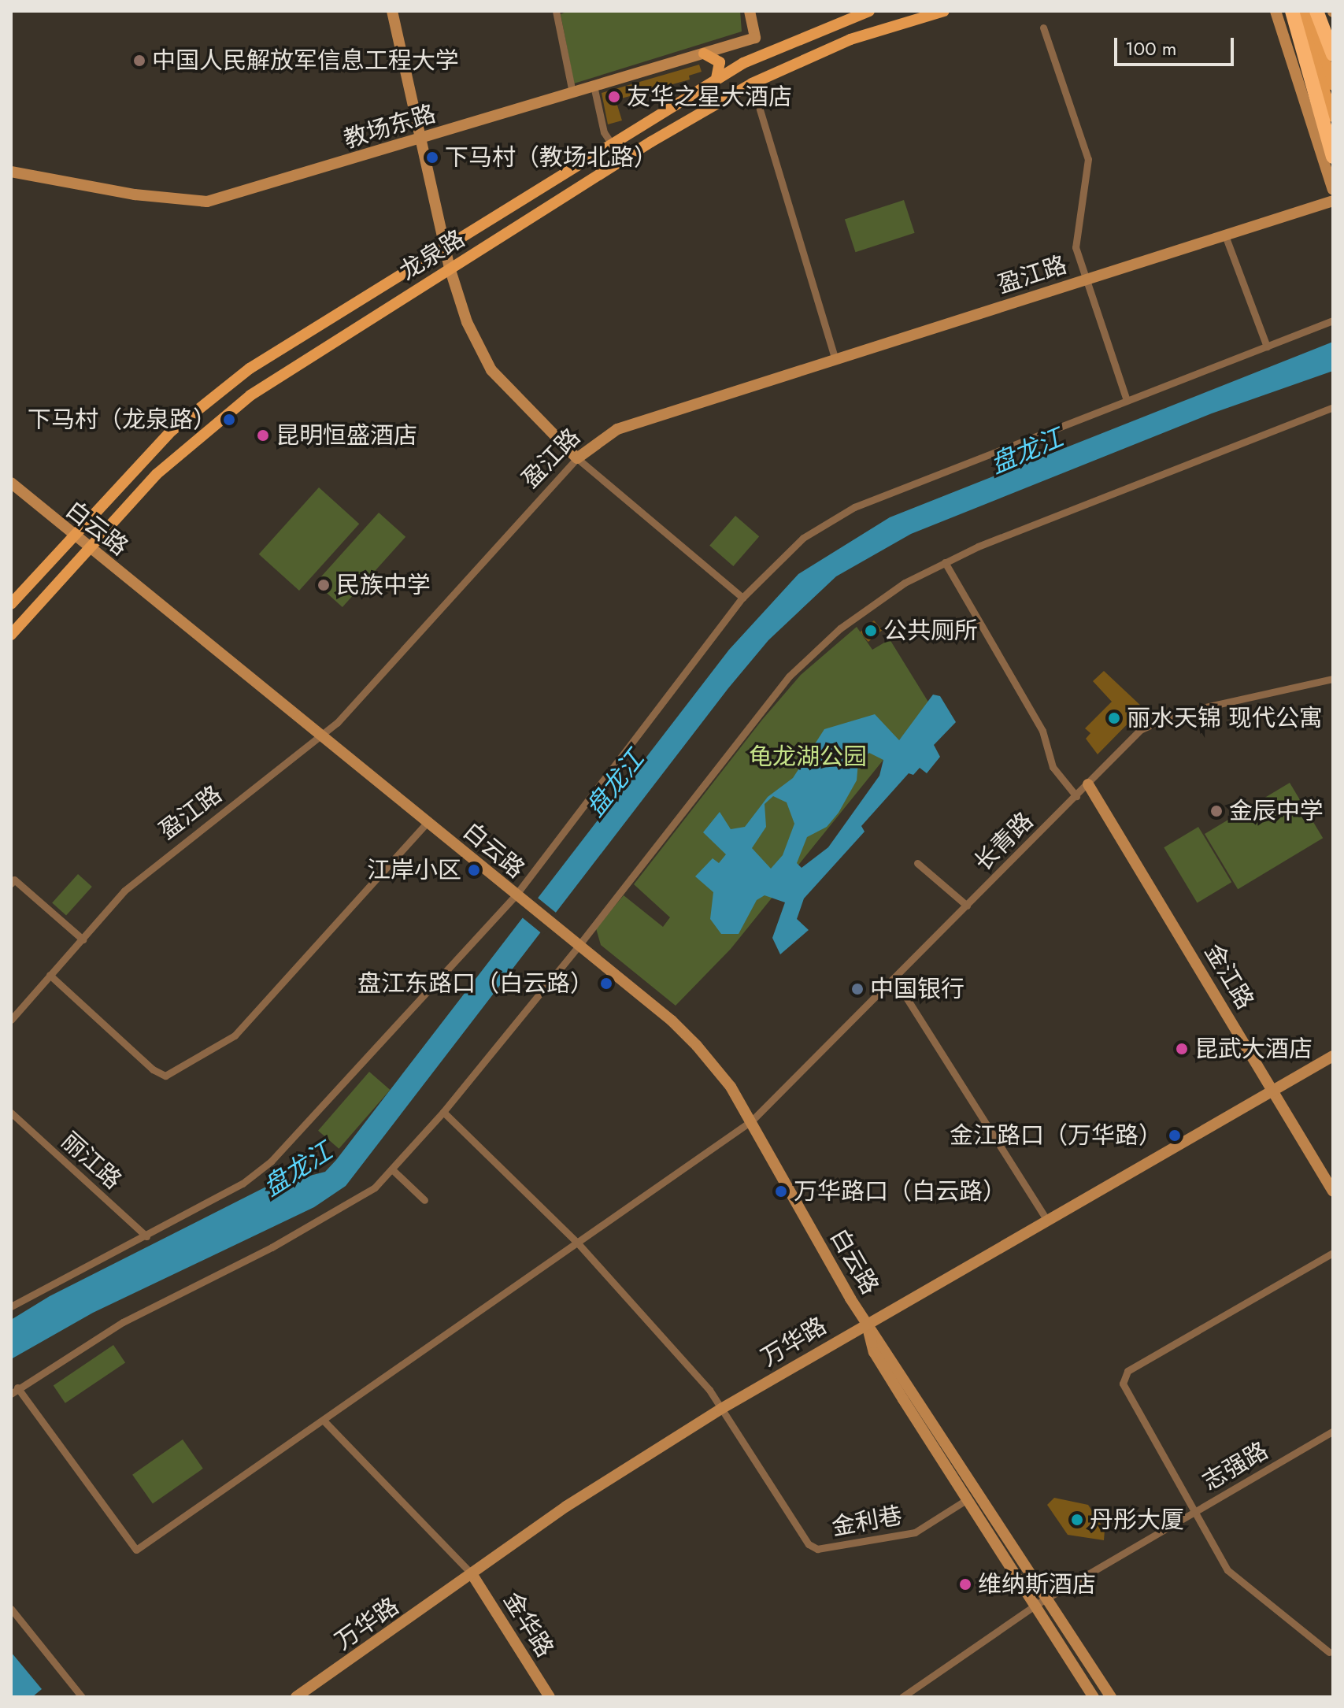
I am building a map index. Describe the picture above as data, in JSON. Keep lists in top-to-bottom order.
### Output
{
  "streets": {
    "main road": ["龙泉路"],
    "street": [
      "教场东路",
      "盈江路",
      "白云路",
      "长青路",
      "金江路",
      "丽江路",
      "万华路",
      "志强路",
      "金利巷",
      "金华路"
    ]
  },
  "crossings": [
    ["龙泉路", "白云路"],
    ["盈江路", "白云路"],
    ["白云路", "长青路"],
    ["白云路", "万华路"],
    ["白云路", "志强路"],
    ["白云路", "金利巷"],
    ["长青路", "金江路"],
    ["金江路", "万华路"],
    ["万华路", "金利巷"],
    ["万华路", "金华路"]
  ],
  "water": ["盘龙江"],
  "parks": ["龟龙湖公园"],
  "places": [
    "中国人民解放军信息工程大学",
    "友华之星大酒店",
    "下马村（教场北路）",
    "下马村（龙泉路）",
    "昆明恒盛酒店",
    "民族中学",
    "公共厕所",
    "丽水天锦 现代公寓",
    "金辰中学",
    "江岸小区",
    "盘江东路口（白云路）",
    "中国银行",
    "昆武大酒店",
    "金江路口（万华路）",
    "万华路口（白云路）",
    "丹彤大厦",
    "维纳斯酒店"
  ],
  "scale_bar": "100 m"
}
